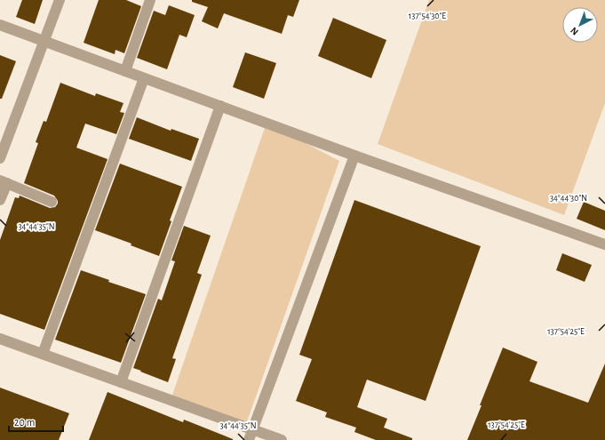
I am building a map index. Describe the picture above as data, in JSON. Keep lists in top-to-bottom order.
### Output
{
  "scale_bar": "20 m",
  "north": "bottom left",
  "coordinates": [
    "137°54'30\"E",
    "34°44'30\"N",
    "34°44'35\"N",
    "137°54'25\"E"
  ]
}
